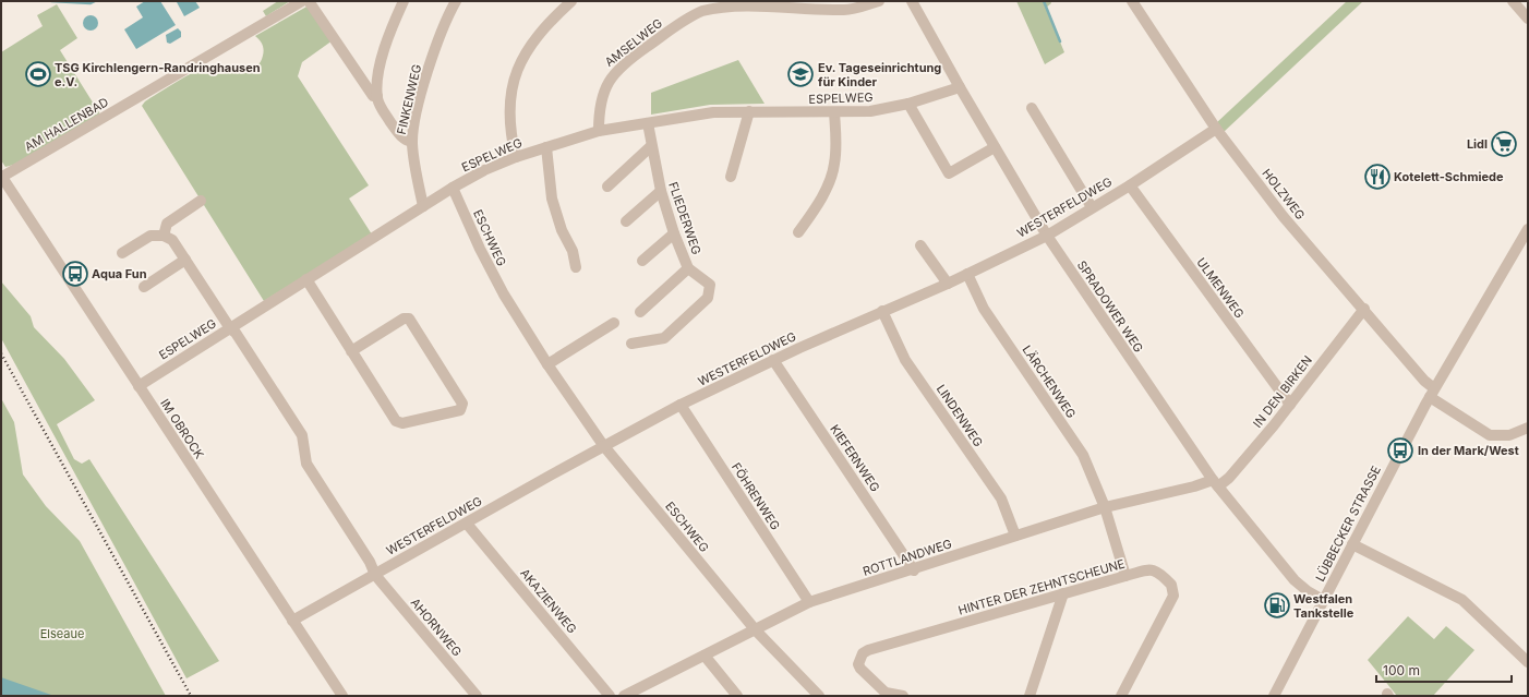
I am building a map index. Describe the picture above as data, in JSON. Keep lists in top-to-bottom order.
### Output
{
  "streets": {
    "street": [
      "AMSELWEG",
      "ESPELWEG",
      "FINKENWEG",
      "AM HALLENBAD",
      "HOLZWEG",
      "WESTERFELDWEG",
      "FLIEDERWEG",
      "ESCHWEG",
      "ULMENWEG",
      "SPRADOWER WEG",
      "LÄRCHENWEG",
      "IN DEN BIRKEN",
      "LINDENWEG",
      "IM OBROCK",
      "KIEFERNWEG",
      "FÖHRENWEG",
      "LÜBBECKER STRASSE",
      "ROTTLANDWEG",
      "HINTER DER ZEHNTSCHEUNE",
      "AKAZIENWEG",
      "AHORNWEG"
    ]
  },
  "crossings": [
    ["AMSELWEG", "ESPELWEG"],
    ["ESPELWEG", "FINKENWEG"],
    ["ESPELWEG", "FLIEDERWEG"],
    ["ESPELWEG", "ESCHWEG"],
    ["ESPELWEG", "SPRADOWER WEG"],
    ["ESPELWEG", "IM OBROCK"],
    ["ESPELWEG", "AHORNWEG"],
    ["AM HALLENBAD", "IM OBROCK"],
    ["HOLZWEG", "WESTERFELDWEG"],
    ["HOLZWEG", "IN DEN BIRKEN"],
    ["HOLZWEG", "LÜBBECKER STRASSE"],
    ["WESTERFELDWEG", "ESCHWEG"],
    ["WESTERFELDWEG", "ULMENWEG"],
    ["WESTERFELDWEG", "SPRADOWER WEG"],
    ["WESTERFELDWEG", "LÄRCHENWEG"],
    ["WESTERFELDWEG", "LINDENWEG"],
    ["WESTERFELDWEG", "IM OBROCK"],
    ["WESTERFELDWEG", "KIEFERNWEG"],
    ["WESTERFELDWEG", "FÖHRENWEG"],
    ["WESTERFELDWEG", "AKAZIENWEG"],
    ["WESTERFELDWEG", "AHORNWEG"],
    ["ESCHWEG", "ROTTLANDWEG"],
    ["ULMENWEG", "IN DEN BIRKEN"],
    ["SPRADOWER WEG", "IN DEN BIRKEN"],
    ["SPRADOWER WEG", "LÜBBECKER STRASSE"],
    ["SPRADOWER WEG", "ROTTLANDWEG"],
    ["LÄRCHENWEG", "ROTTLANDWEG"],
    ["LÄRCHENWEG", "HINTER DER ZEHNTSCHEUNE"],
    ["IN DEN BIRKEN", "ROTTLANDWEG"],
    ["LINDENWEG", "ROTTLANDWEG"],
    ["KIEFERNWEG", "ROTTLANDWEG"],
    ["FÖHRENWEG", "ROTTLANDWEG"]
  ],
  "parks": ["Elseaue"],
  "places": {
    "sports": ["TSG Kirchlengern-Randringhausen e.V."],
    "school or university": ["Ev. Tageseinrichtung für Kinder"],
    "supermarket": ["Lidl"],
    "restaurant": ["Kotelett-Schmiede"],
    "bus stop": ["Aqua Fun", "In der Mark/West"],
    "fuel station": ["Westfalen Tankstelle"]
  },
  "scale_bar": "100 m"
}
